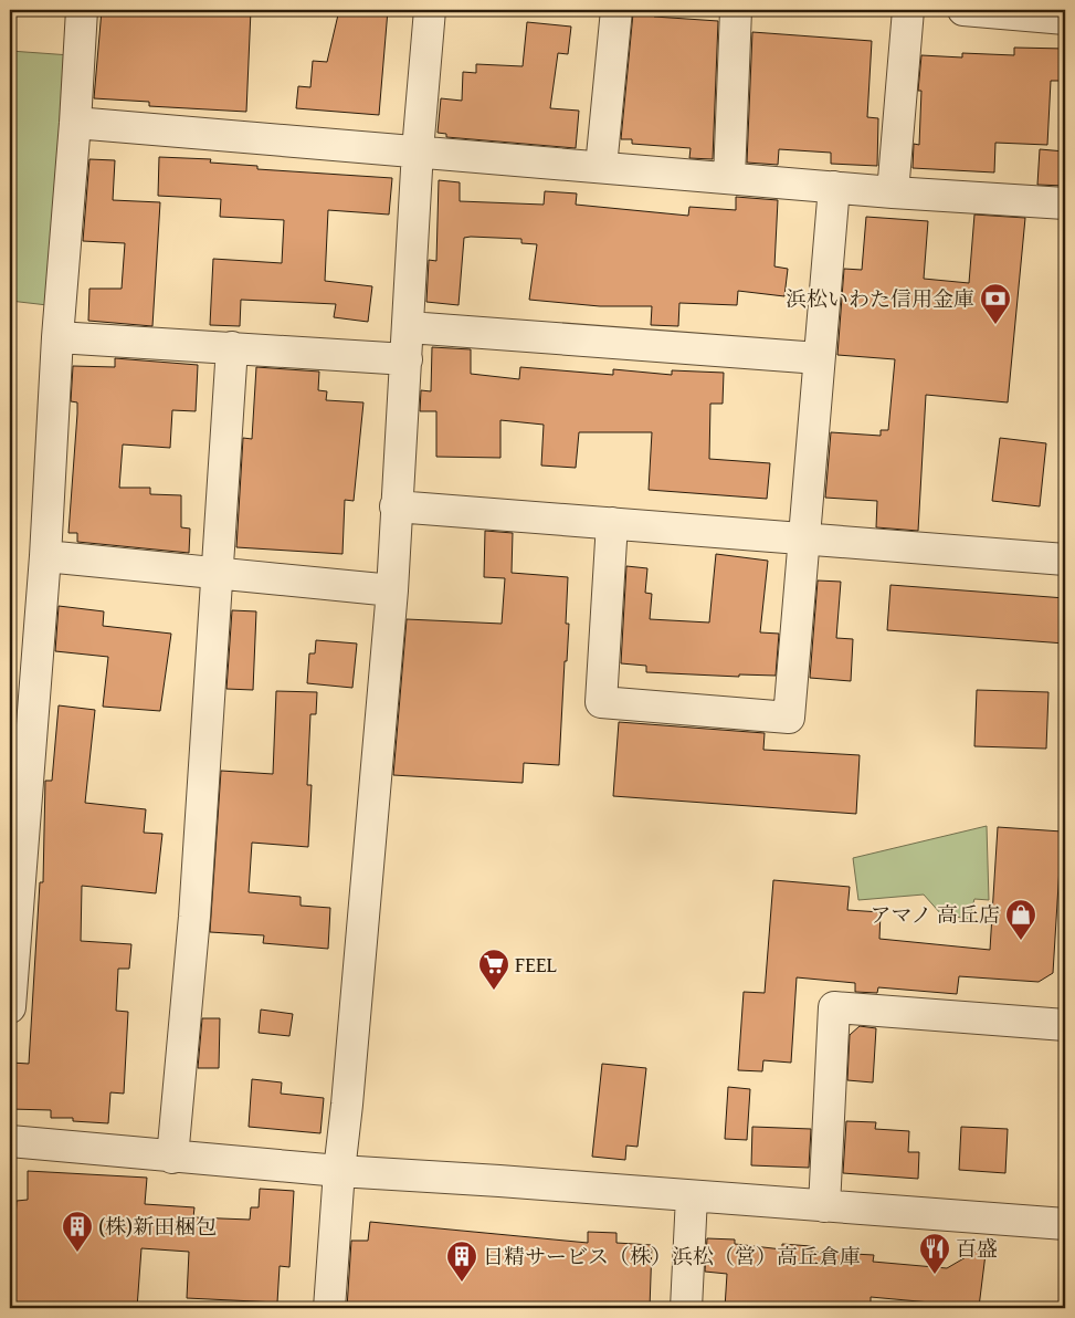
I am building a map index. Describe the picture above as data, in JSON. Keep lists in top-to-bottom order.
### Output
{
  "places": {
    "bank": ["浜松いわた信用金庫"],
    "shop": ["アマノ 高丘店"],
    "supermarket": ["FEEL"],
    "building": ["(株)新田梱包", "日精サービス（株）浜松（営）高丘倉庫"],
    "restaurant": ["百盛"]
  }
}
